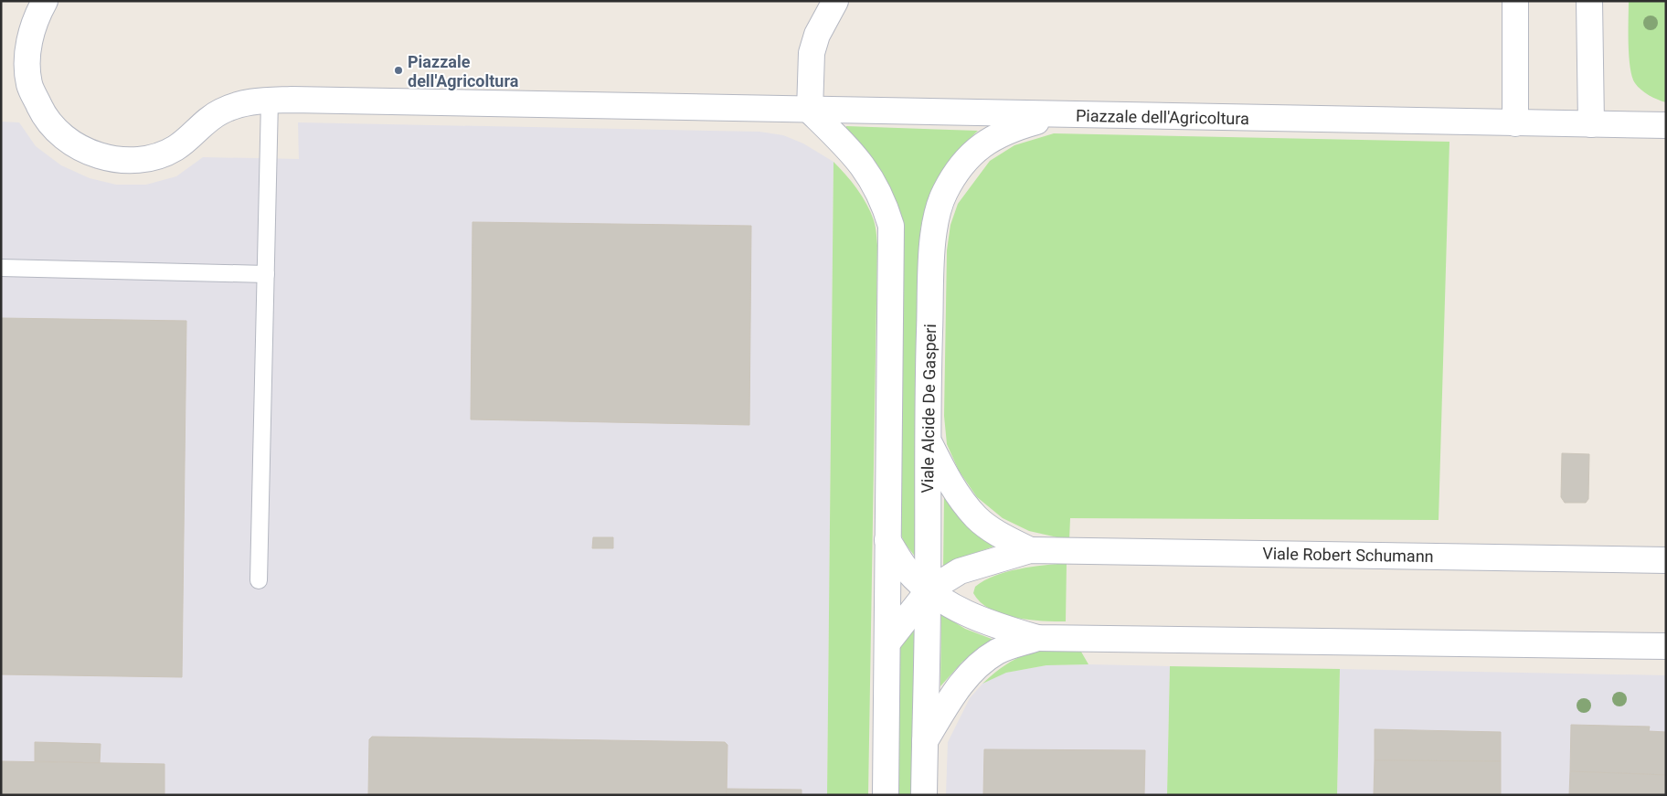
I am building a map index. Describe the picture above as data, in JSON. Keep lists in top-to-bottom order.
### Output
{
  "streets": {
    "street": ["Piazzale dell'Agricoltura", "Viale Alcide De Gasperi", "Viale Robert Schumann"]
  },
  "crossings": [
    ["Piazzale dell'Agricoltura", "Viale Alcide De Gasperi"],
    ["Viale Alcide De Gasperi", "Viale Robert Schumann"]
  ],
  "places": ["Piazzale dell'Agricoltura"]
}
